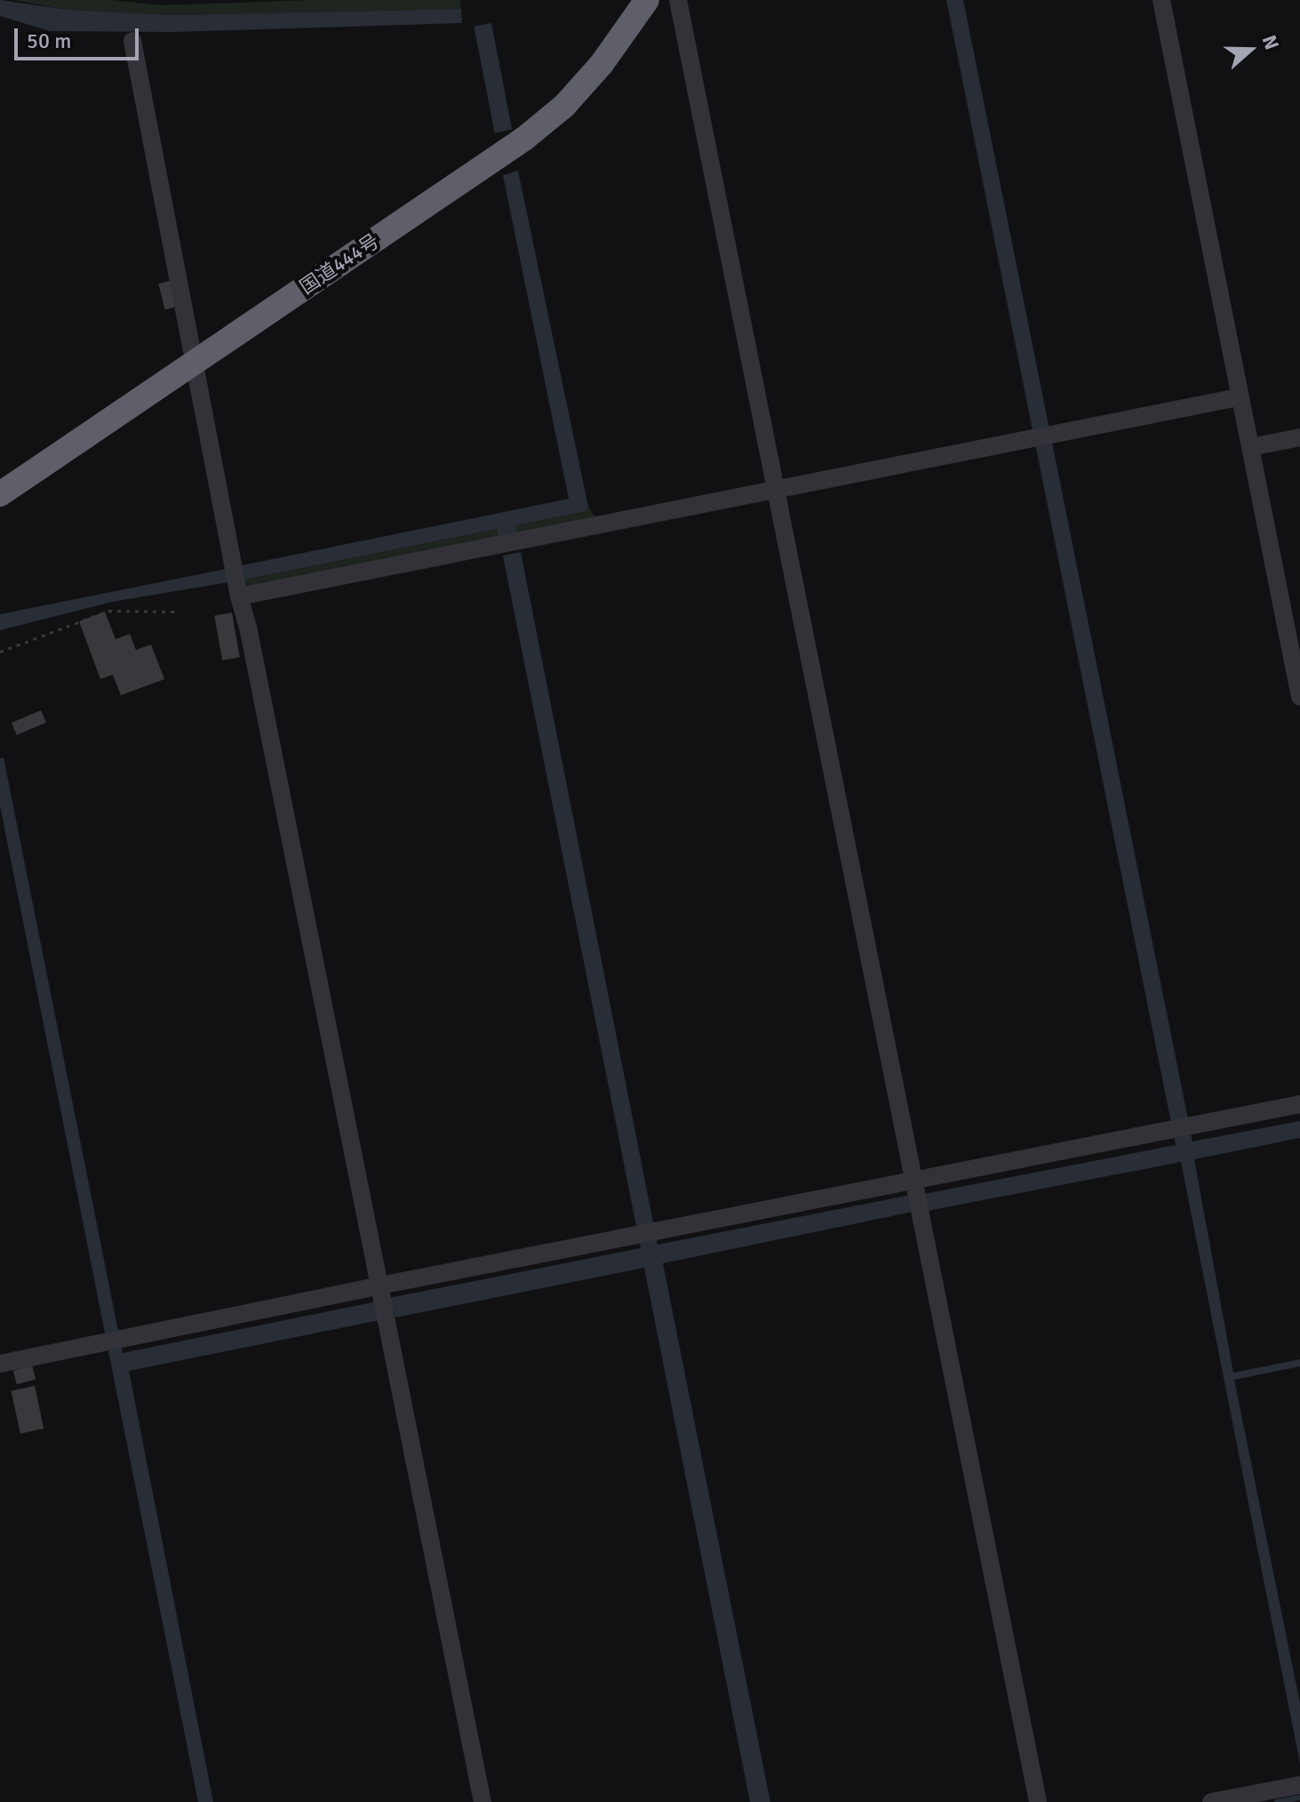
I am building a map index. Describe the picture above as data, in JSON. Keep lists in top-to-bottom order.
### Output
{
  "streets": {
    "highway": ["国道444号"]
  },
  "scale_bar": "50 m",
  "north": "right"
}
